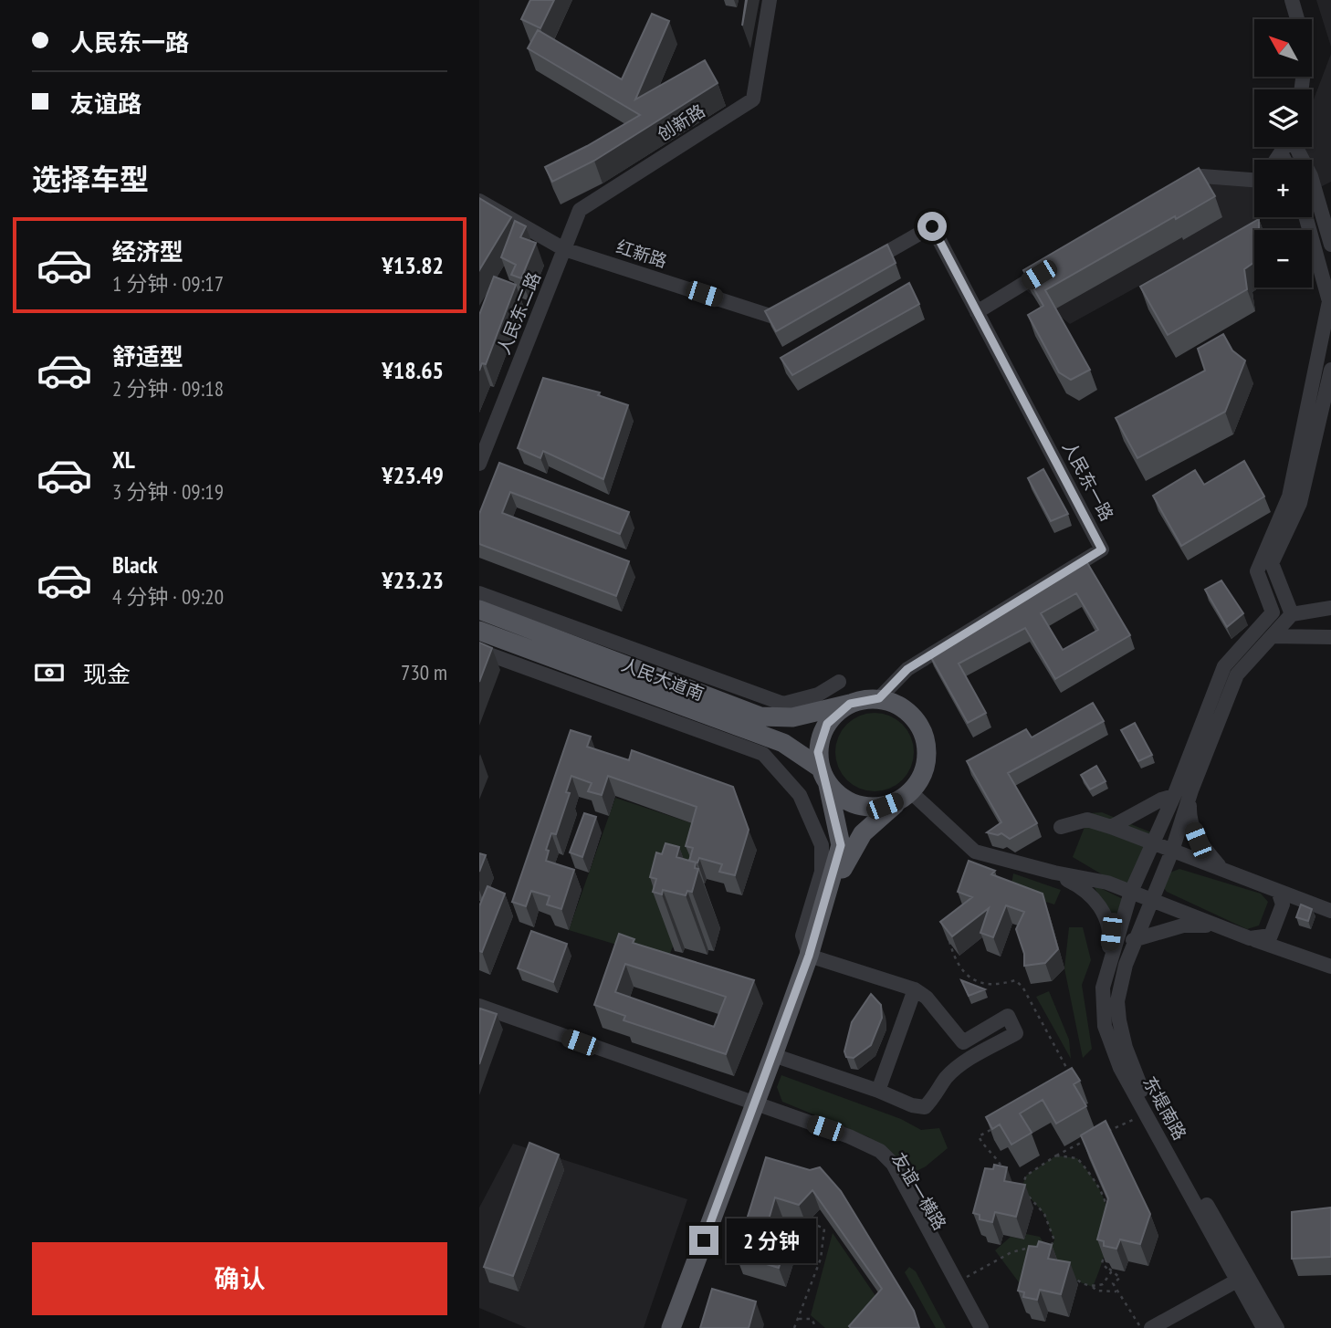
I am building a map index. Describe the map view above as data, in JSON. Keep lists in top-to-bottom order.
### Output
{
  "streets": {
    "main road": ["人民大道南"],
    "street": [
      "创新路",
      "红新路",
      "人民东二路",
      "人民东一路",
      "东堤南路",
      "友谊一横路"
    ]
  },
  "crossings": [
    ["创新路", "红新路"],
    ["创新路", "人民东二路"],
    ["红新路", "人民东二路"],
    ["人民东一路", "人民大道南"]
  ],
  "north": "top left",
  "page": {
    "banner": ["人民东一路", "友谊路"],
    "map_buttons": ["+", "−"],
    "heading": "选择车型",
    "list": [
      {
        "name": "经济型",
        "note": "1 分钟 · 09:17",
        "value": "¥13.82"
      },
      {
        "name": "舒适型",
        "note": "2 分钟 · 09:18",
        "value": "¥18.65"
      },
      {
        "name": "XL",
        "note": "3 分钟 · 09:19",
        "value": "¥23.49"
      },
      {
        "name": "Black",
        "note": "4 分钟 · 09:20",
        "value": "¥23.23"
      }
    ],
    "pay": ["现金", "730 m"],
    "bubble": "2 分钟",
    "buttons": "确认"
  }
}
